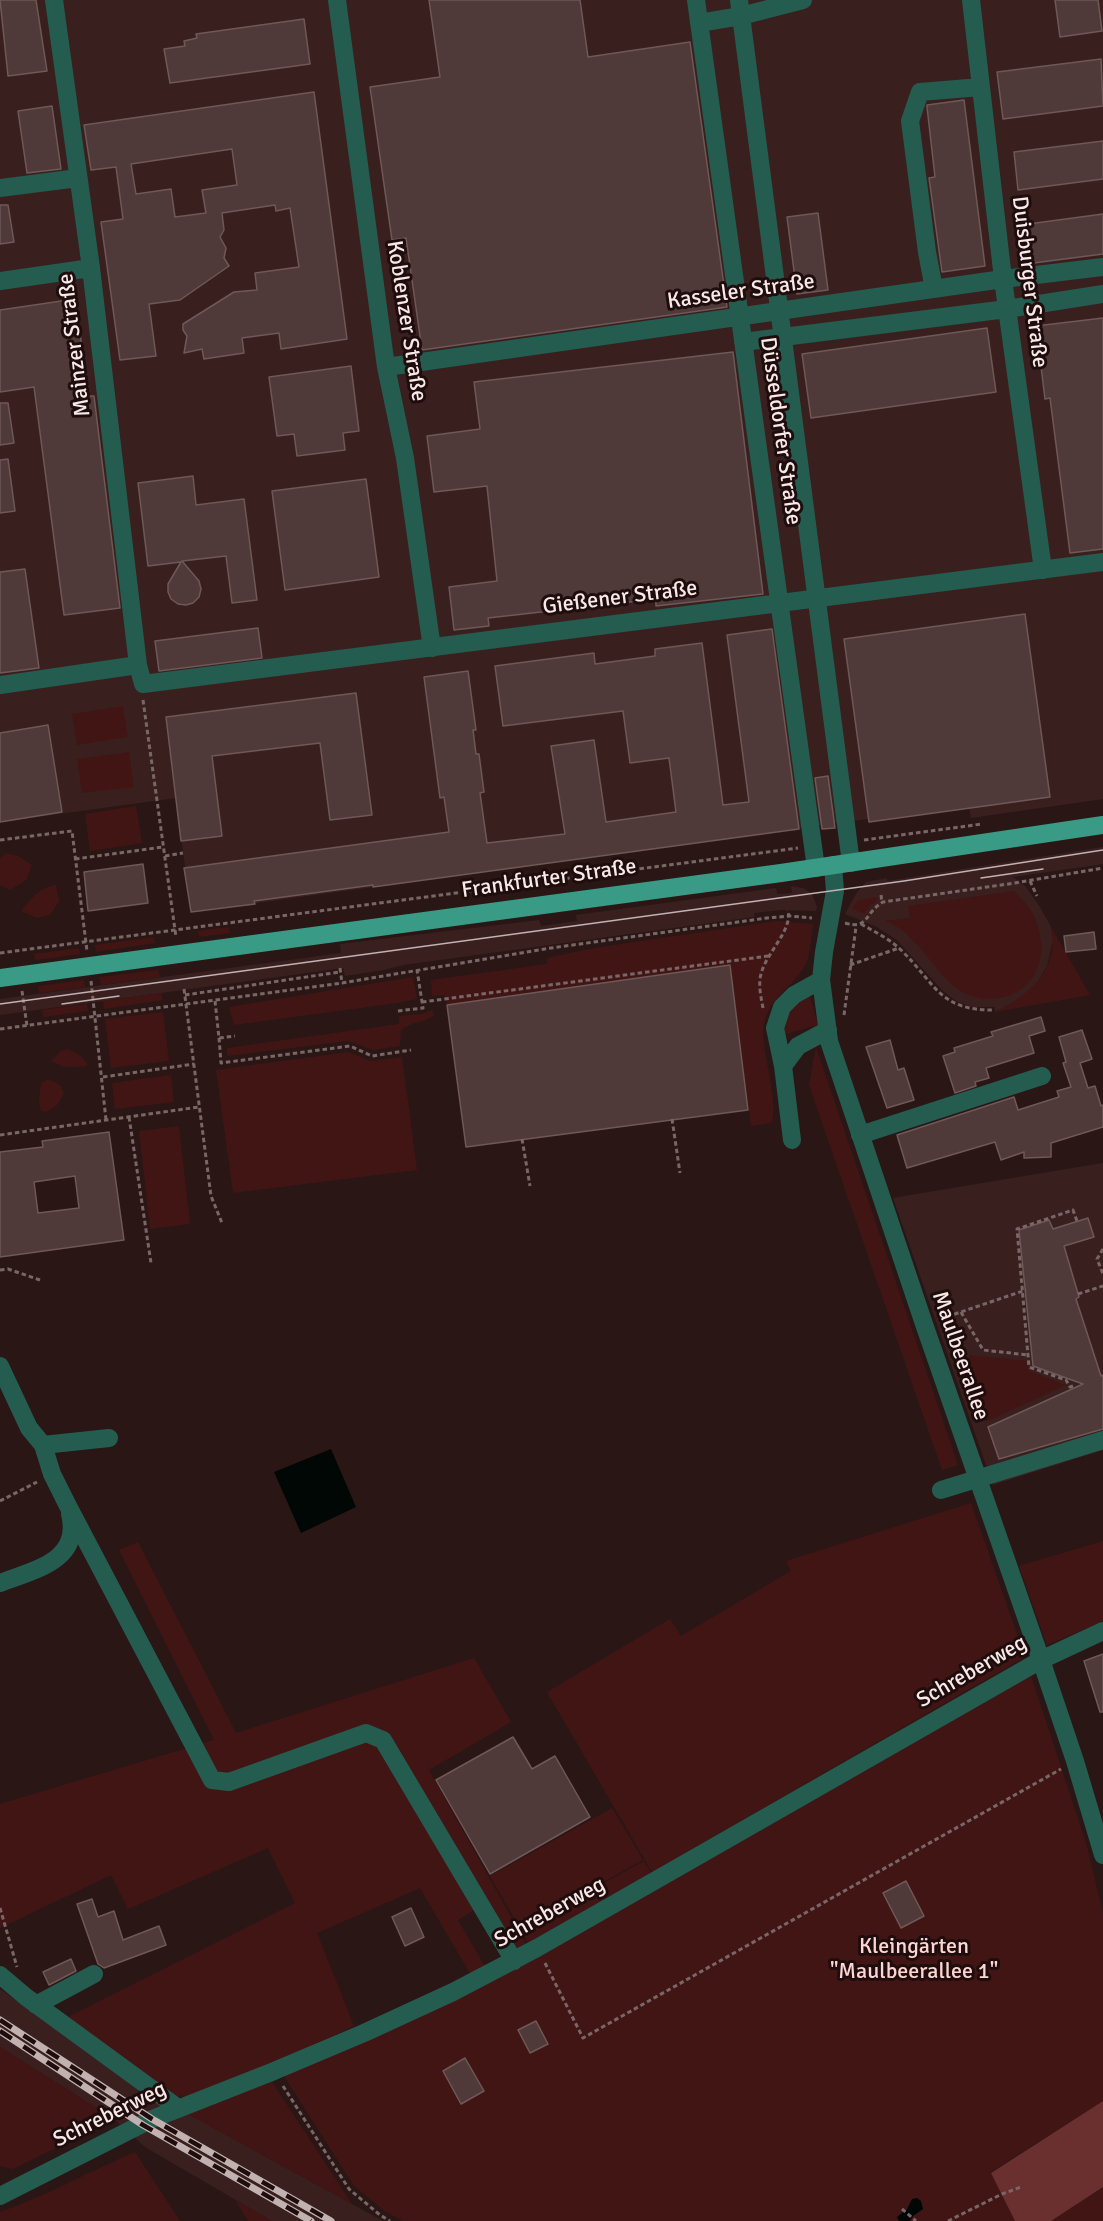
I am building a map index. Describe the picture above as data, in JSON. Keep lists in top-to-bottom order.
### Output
{
  "streets": {
    "main road": ["Frankfurter Straße"],
    "street": [
      "Duisburger Straße",
      "Kasseler Straße",
      "Koblenzer Straße",
      "Mainzer Straße",
      "Düsseldorfer Straße",
      "Gießener Straße",
      "Maulbeerallee",
      "Schreberweg"
    ]
  },
  "crossings": [
    ["Duisburger Straße", "Kasseler Straße"],
    ["Duisburger Straße", "Gießener Straße"],
    ["Kasseler Straße", "Koblenzer Straße"],
    ["Kasseler Straße", "Düsseldorfer Straße"],
    ["Koblenzer Straße", "Gießener Straße"],
    ["Mainzer Straße", "Gießener Straße"],
    ["Düsseldorfer Straße", "Gießener Straße"],
    ["Düsseldorfer Straße", "Frankfurter Straße"],
    ["Düsseldorfer Straße", "Maulbeerallee"],
    ["Frankfurter Straße", "Maulbeerallee"],
    ["Maulbeerallee", "Schreberweg"]
  ],
  "parks": ["Kleingärten \"Maulbeerallee 1\""]
}
